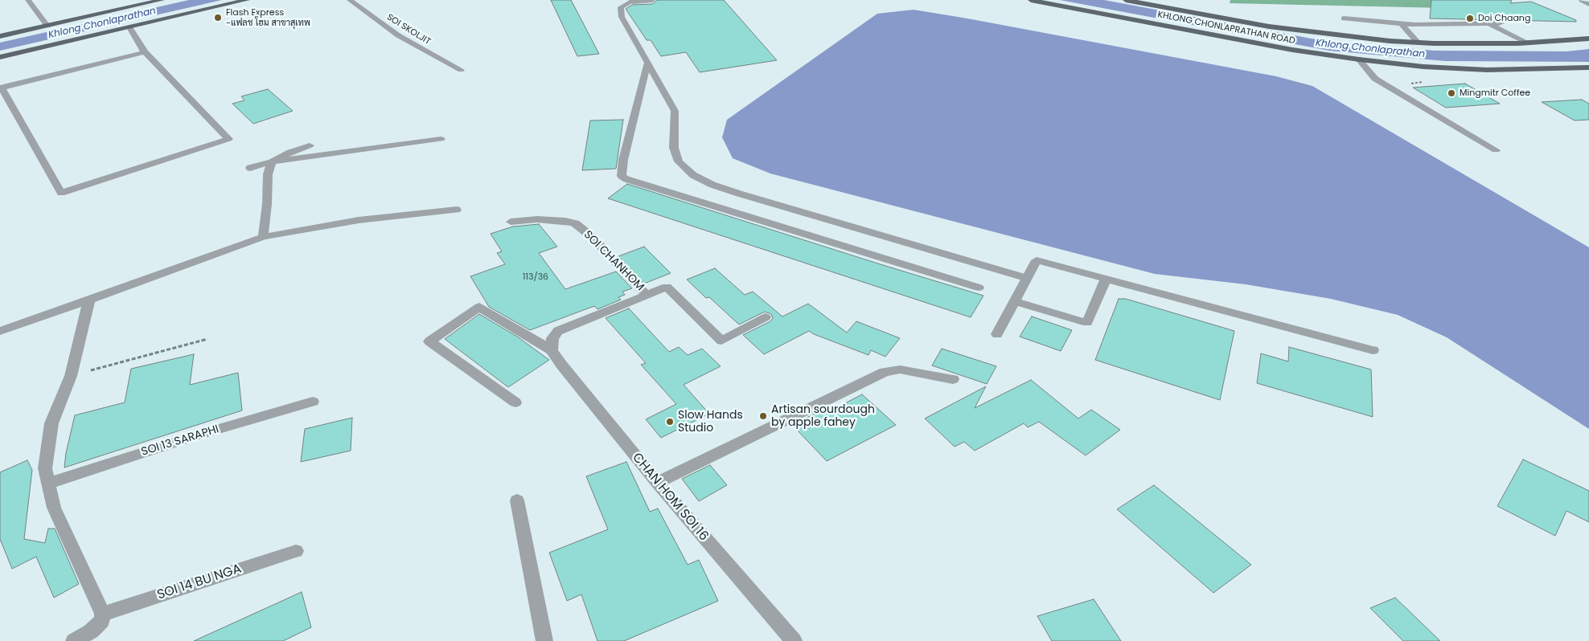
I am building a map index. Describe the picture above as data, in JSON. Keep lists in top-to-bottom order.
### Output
{
  "streets": {
    "main road": ["KHLONG CHONLAPRATHAN ROAD"],
    "street": [
      "SOI SKOLJIT",
      "SOI CHANHOM",
      "SOI 13 SARAPHI",
      "CHAN HOM SOI 16",
      "SOI 14 BU NGA"
    ]
  },
  "crossings": [
    ["SOI CHANHOM", "CHAN HOM SOI 16"]
  ],
  "water": ["Khlong Chonlaprathan"],
  "places": [
    "Flash Express -แฟลช โฮม สาขาสุเทพ",
    "Doi Chaang",
    "Mingmitr Coffee",
    "Artisan sourdough by apple fahey",
    "Slow Hands Studio"
  ],
  "house_numbers": ["113/36"]
}
